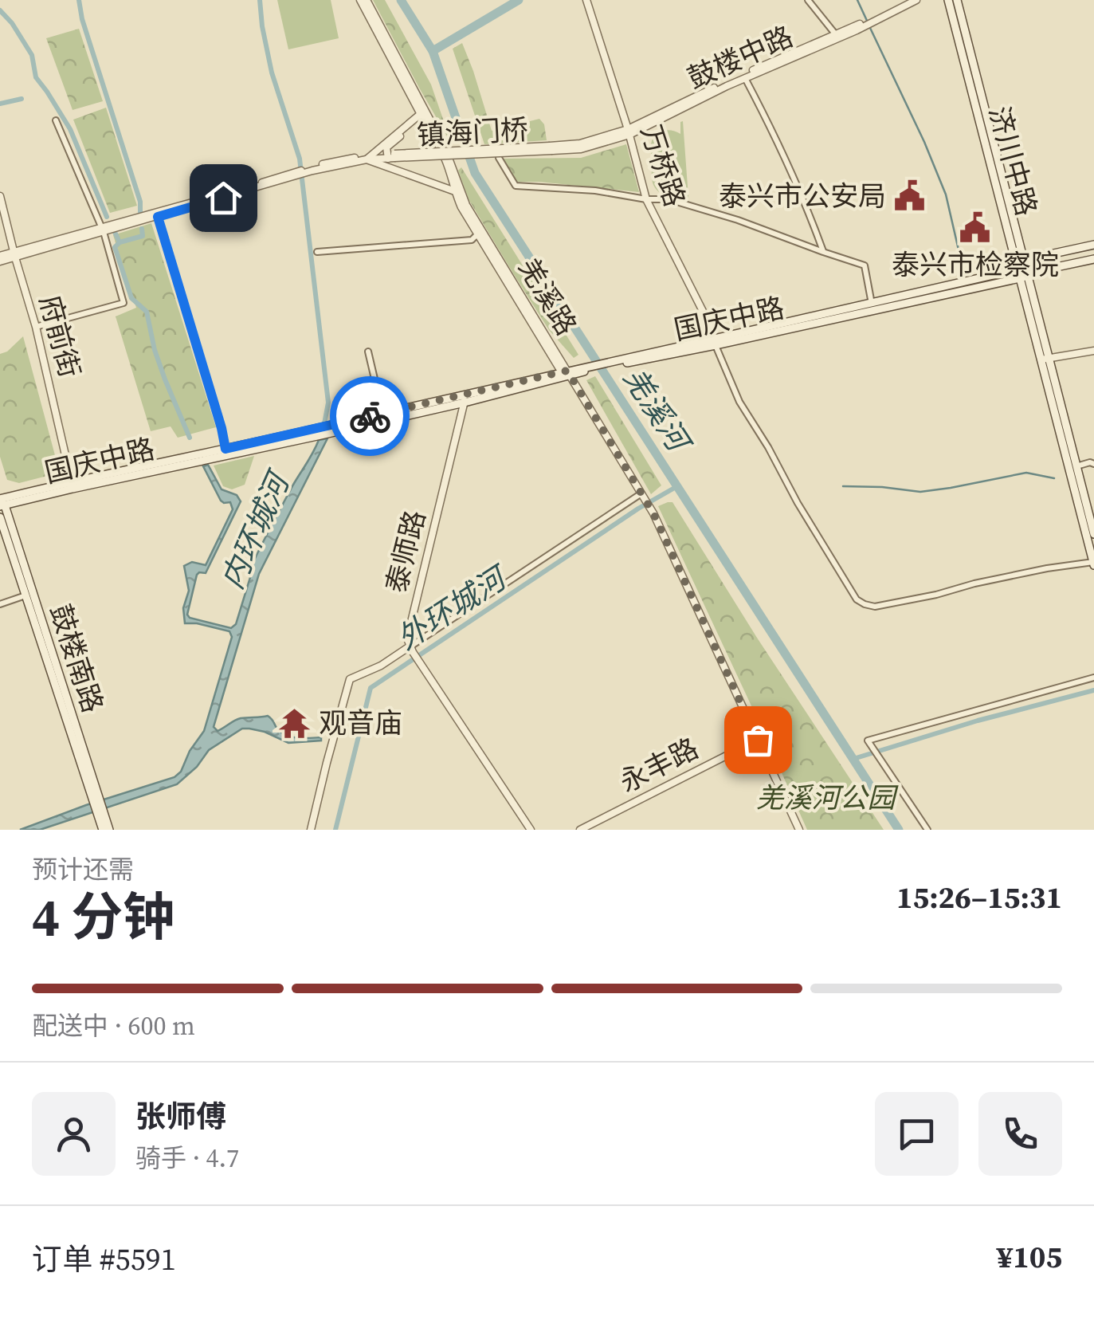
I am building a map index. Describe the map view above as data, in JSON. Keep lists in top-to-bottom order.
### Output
{
  "streets": {
    "main road": ["济川中路", "国庆中路", "鼓楼南路"],
    "street": [
      "鼓楼中路",
      "镇海门桥",
      "万桥路",
      "羌溪路",
      "府前街",
      "泰师路",
      "永丰路"
    ]
  },
  "crossings": [
    ["鼓楼中路", "镇海门桥"],
    ["鼓楼中路", "万桥路"],
    ["济川中路", "国庆中路"],
    ["万桥路", "国庆中路"],
    ["羌溪路", "国庆中路"],
    ["羌溪路", "永丰路"],
    ["国庆中路", "府前街"],
    ["国庆中路", "泰师路"],
    ["国庆中路", "鼓楼南路"]
  ],
  "water": ["羌溪河", "内环城河", "外环城河"],
  "parks": ["羌溪河公园"],
  "places": {
    "public building": ["泰兴市公安局", "泰兴市检察院"],
    "temple": ["观音庙"]
  },
  "page": {
    "heading": ["4 分钟", "预计还需", "15:26–15:31"],
    "panel": [
      "张师傅",
      "骑手 · 4.7",
      "订单 #5591",
      "¥105"
    ],
    "bar": "配送中 · 600 m"
  }
}
